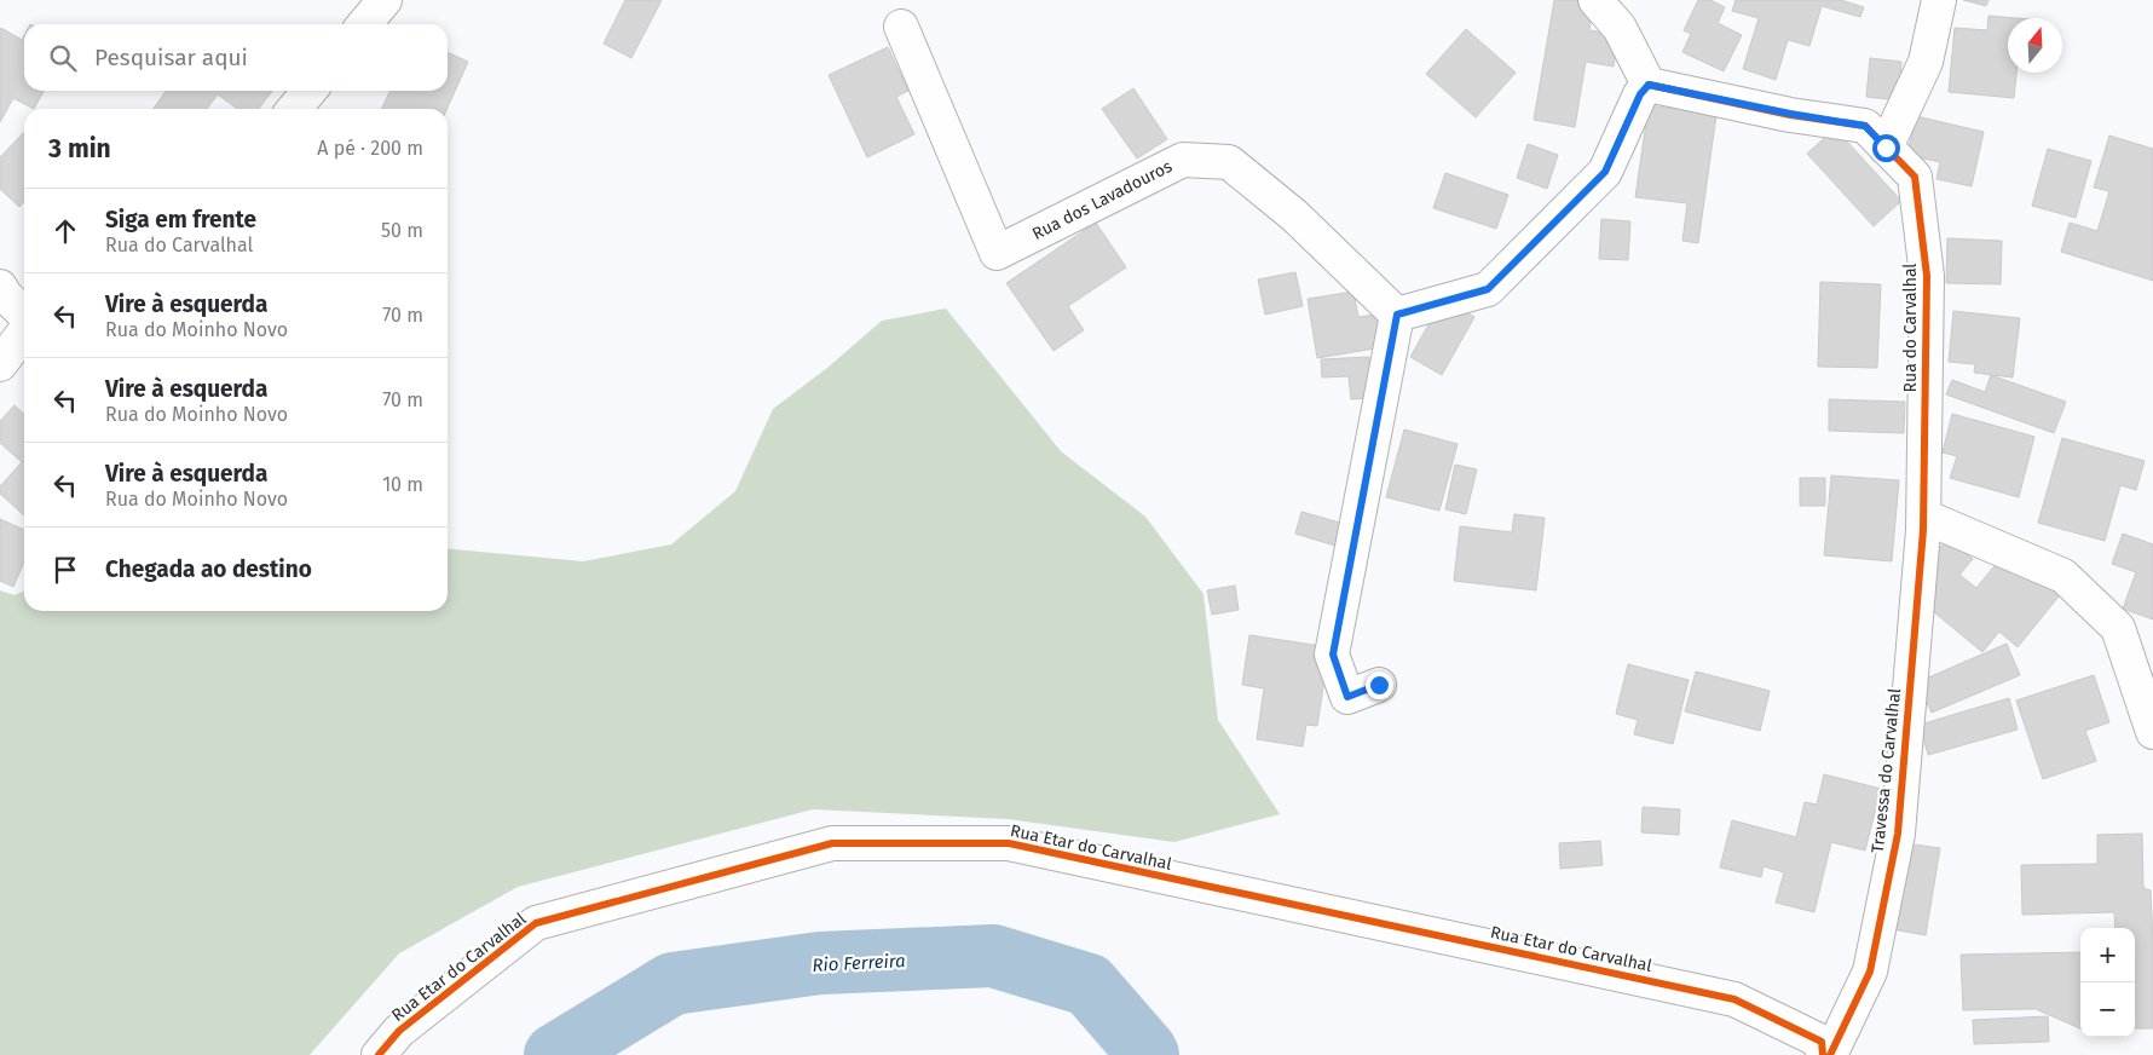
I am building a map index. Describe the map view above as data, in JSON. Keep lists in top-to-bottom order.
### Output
{
  "streets": {
    "street": [
      "Rua dos Lavadouros",
      "Rua do Carvalhal",
      "Travessa do Carvalhal",
      "Rua Etar do Carvalhal"
    ]
  },
  "crossings": [
    ["Rua do Carvalhal", "Travessa do Carvalhal"]
  ],
  "water": ["Rio Ferreira"],
  "north": "top",
  "page": {
    "search": "Pesquisar aqui",
    "heading": ["3 min", "A pé · 200 m"],
    "list": [
      ["Siga em frente", "Rua do Carvalhal", "50 m"],
      ["Vire à esquerda", "Rua do Moinho Novo", "70 m"],
      ["Vire à esquerda", "Rua do Moinho Novo", "70 m"],
      ["Vire à esquerda", "Rua do Moinho Novo", "10 m"],
      "Chegada ao destino"
    ],
    "map_buttons": ["+", "−"]
  }
}
